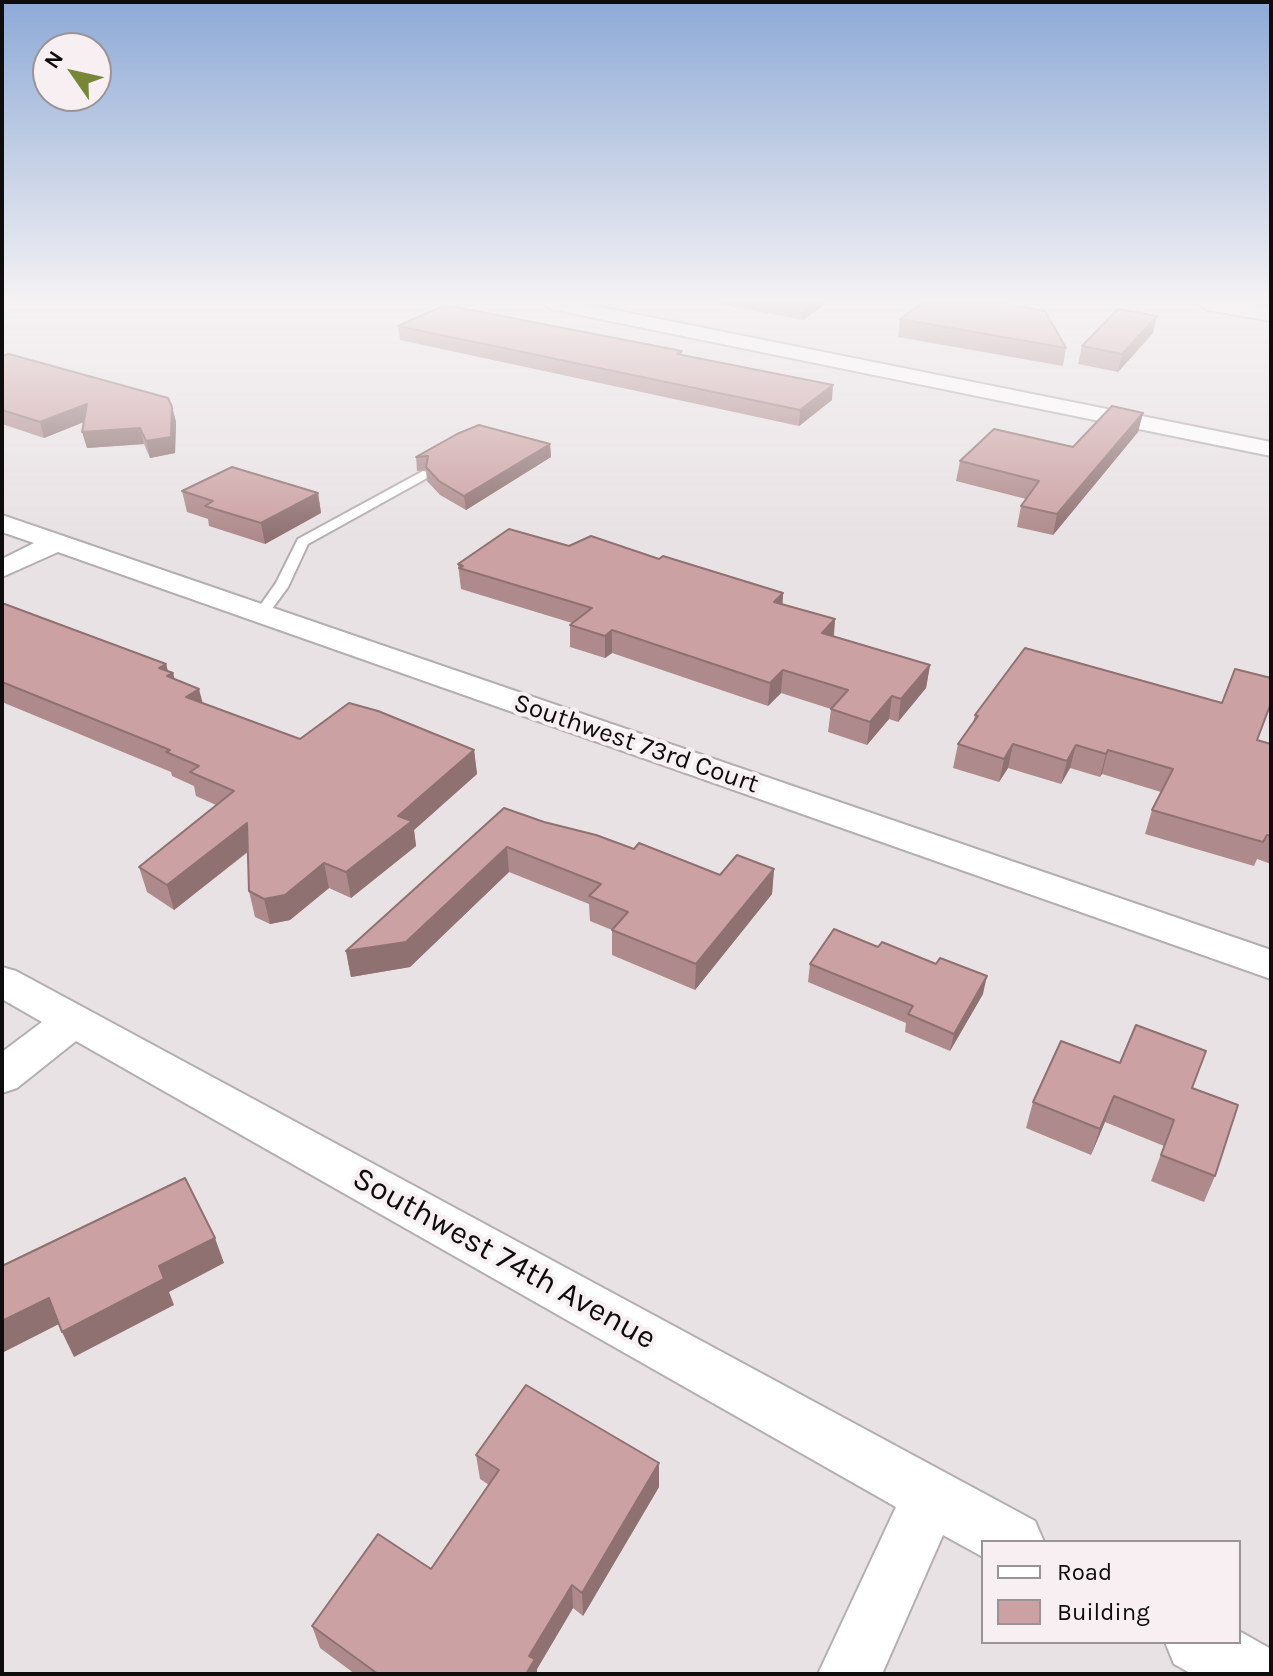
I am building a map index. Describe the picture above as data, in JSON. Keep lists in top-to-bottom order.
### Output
{
  "streets": {
    "street": ["Southwest 73rd Court", "Southwest 74th Avenue"]
  },
  "legend": ["Road", "Building"],
  "north": "top left"
}
